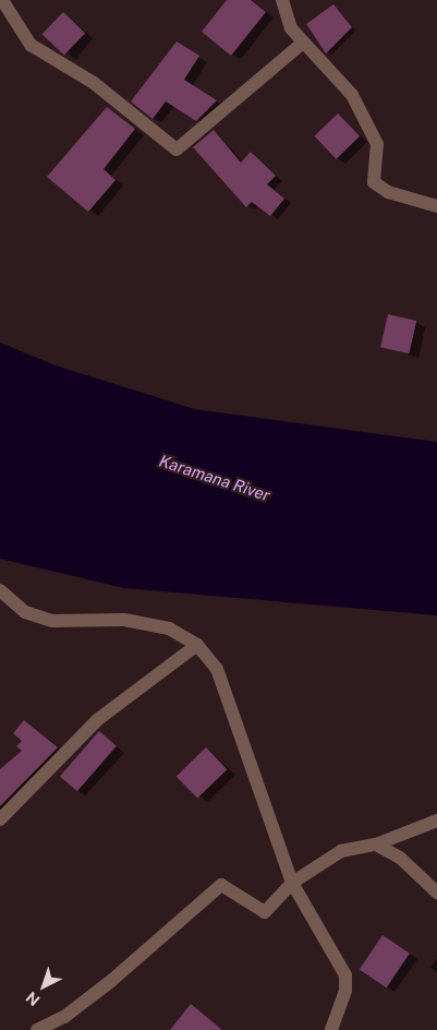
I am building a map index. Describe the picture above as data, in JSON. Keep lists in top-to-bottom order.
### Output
{
  "water": ["Karamana River"],
  "north": "bottom left"
}
